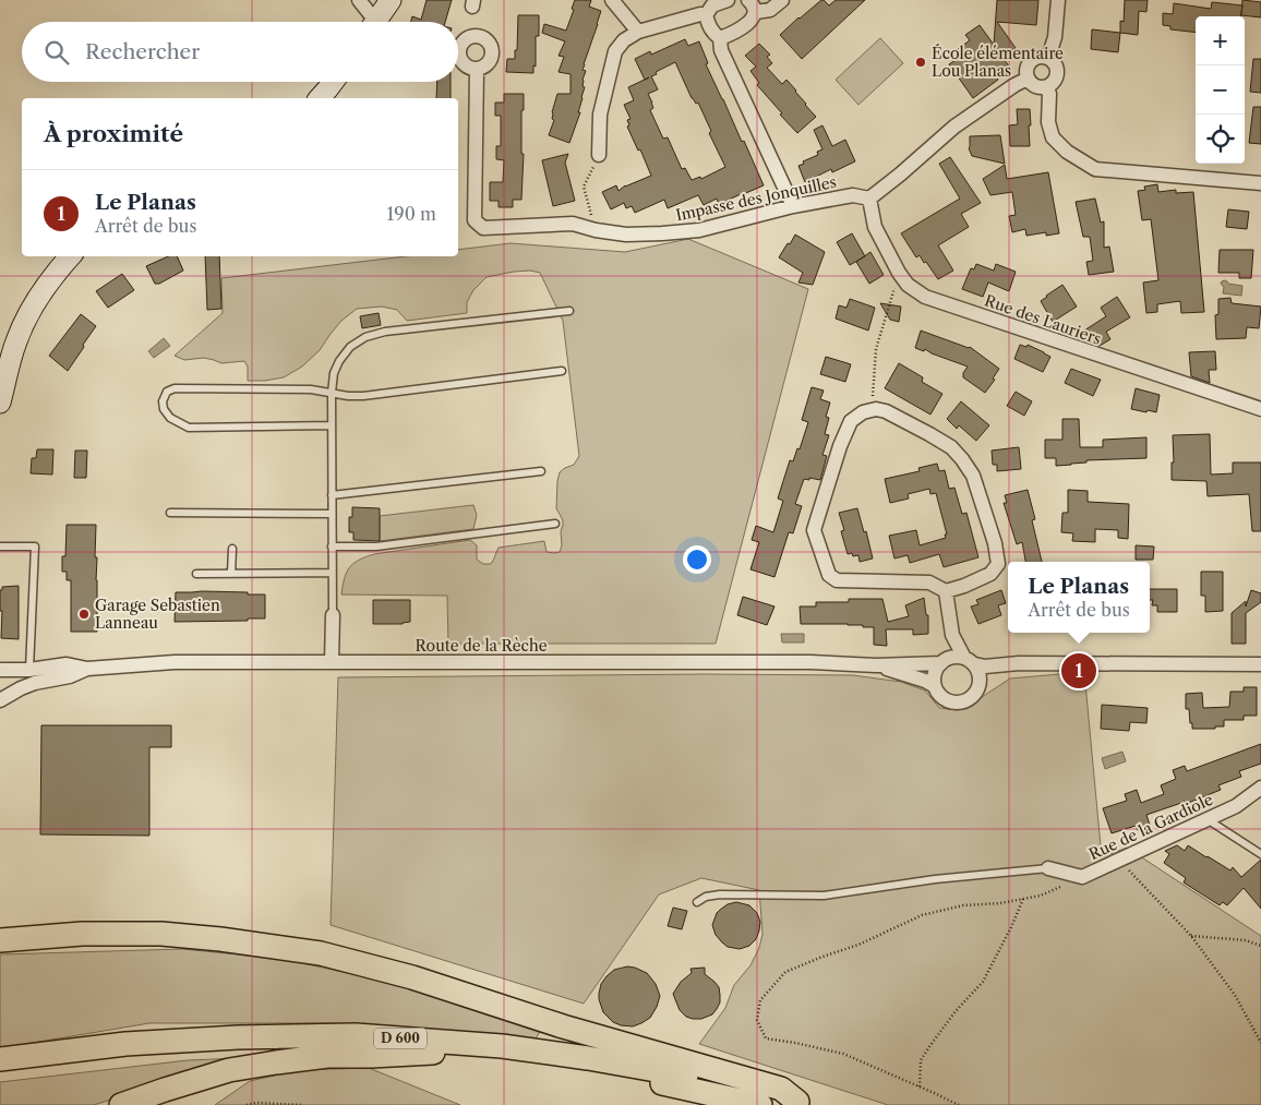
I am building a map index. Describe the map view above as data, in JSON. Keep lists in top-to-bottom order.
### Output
{
  "streets": {
    "main road": ["D 600"],
    "street": [
      "Impasse des Jonquilles",
      "Rue des Lauriers",
      "Route de la Rèche",
      "Rue de la Gardiole"
    ]
  },
  "crossings": [
    ["Impasse des Jonquilles", "Rue des Lauriers"]
  ],
  "places": ["École élémentaire Lou Planas", "Garage Sebastien Lanneau"],
  "page": {
    "map_buttons": ["+", "−"],
    "search": "Rechercher",
    "heading": "À proximité",
    "list": [
      {
        "mark": "1",
        "name": "Le Planas",
        "note": "Arrêt de bus",
        "value": "190 m"
      }
    ],
    "popup": ["Le Planas", "Arrêt de bus"],
    "pins": "1"
  }
}
